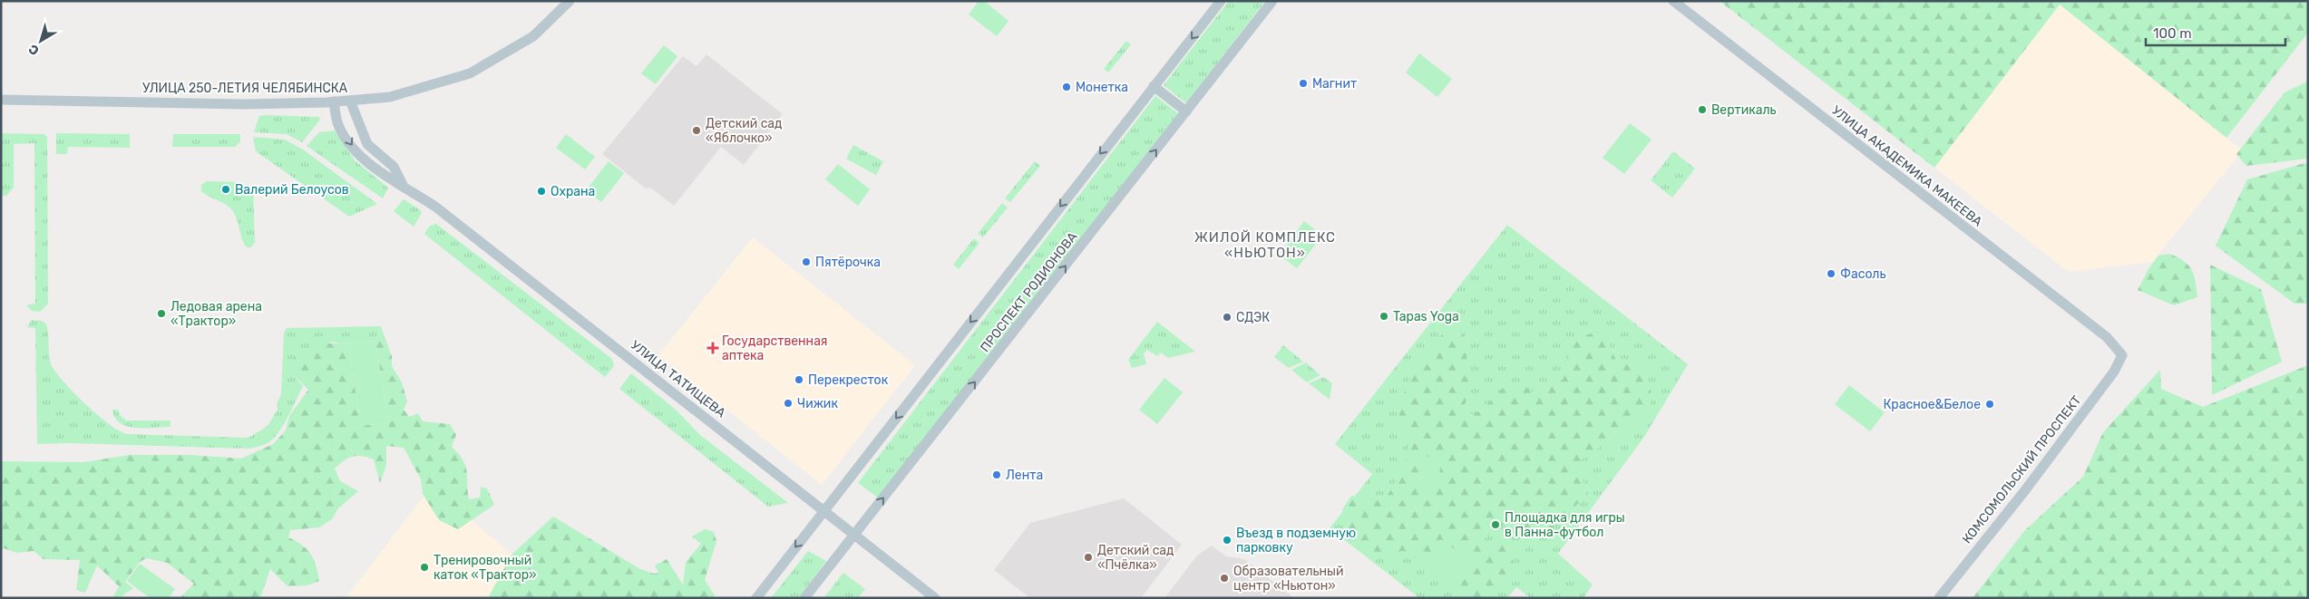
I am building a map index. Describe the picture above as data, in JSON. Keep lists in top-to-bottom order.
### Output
{
  "streets": {
    "street": [
      "УЛИЦА 250-ЛЕТИЯ ЧЕЛЯБИНСКА",
      "УЛИЦА АКАДЕМИКА МАКЕЕВА",
      "ПРОСПЕКТ РОДИОНОВА",
      "УЛИЦА ТАТИЩЕВА",
      "КОМСОМОЛЬСКИЙ ПРОСПЕКТ"
    ]
  },
  "crossings": [
    ["УЛИЦА 250-ЛЕТИЯ ЧЕЛЯБИНСКА", "УЛИЦА ТАТИЩЕВА"],
    ["УЛИЦА АКАДЕМИКА МАКЕЕВА", "КОМСОМОЛЬСКИЙ ПРОСПЕКТ"],
    ["ПРОСПЕКТ РОДИОНОВА", "УЛИЦА ТАТИЩЕВА"]
  ],
  "districts": ["ЖИЛОЙ КОМПЛЕКС «НЬЮТОН»"],
  "places": {
    "other": [
      "Магнит",
      "Монетка",
      "Вертикаль",
      "Детский сад «Яблочко»",
      "Валерий Белоусов",
      "Охрана",
      "Пятёрочка",
      "Фасоль",
      "Ледовая арена «Трактор»",
      "Tapas Yoga",
      "СДЭК",
      "Перекресток",
      "Чижик",
      "Красное&Белое",
      "Лента",
      "Площадка для игры в Панна-футбол",
      "Въезд в подземную парковку",
      "Детский сад «Пчёлка»",
      "Тренировочный каток «Трактор»",
      "Образовательный центр «Ньютон»"
    ],
    "health": ["Государственная аптека"]
  },
  "scale_bar": "100 m",
  "north": "bottom left"
}
